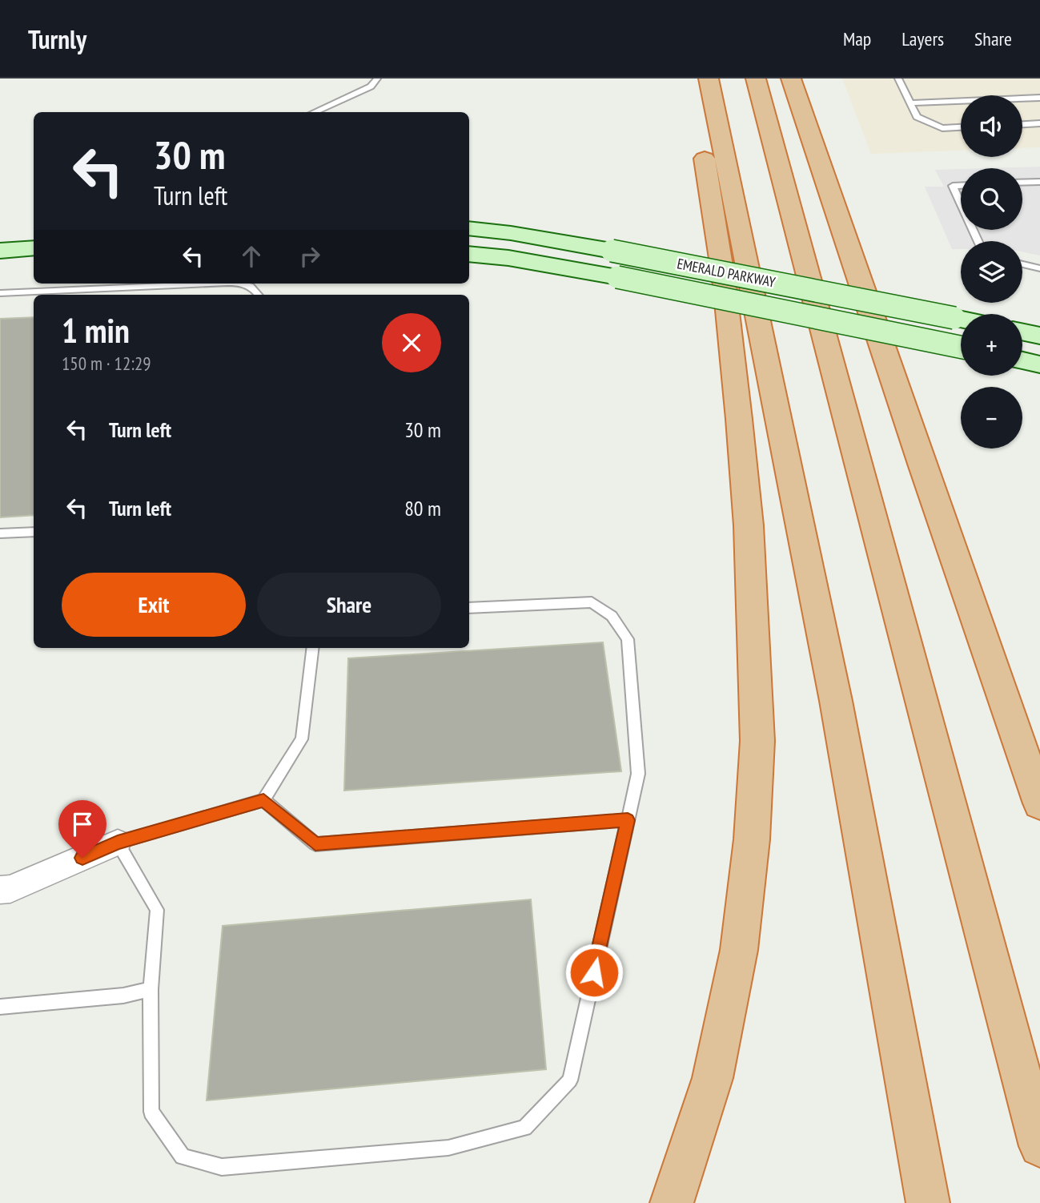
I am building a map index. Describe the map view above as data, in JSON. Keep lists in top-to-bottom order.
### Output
{
  "streets": {
    "main road": ["EMERALD PARKWAY"]
  },
  "page": {
    "header": "Turnly",
    "nav": ["Map", "Layers", "Share"],
    "map_buttons": ["+", "−"],
    "turn": ["30 m", "Turn left"],
    "heading": ["1 min", "150 m · 12:29"],
    "list": [
      {
        "name": "Turn left",
        "value": "30 m"
      },
      {
        "name": "Turn left",
        "value": "80 m"
      }
    ],
    "buttons": ["Exit", "Share"]
  }
}
